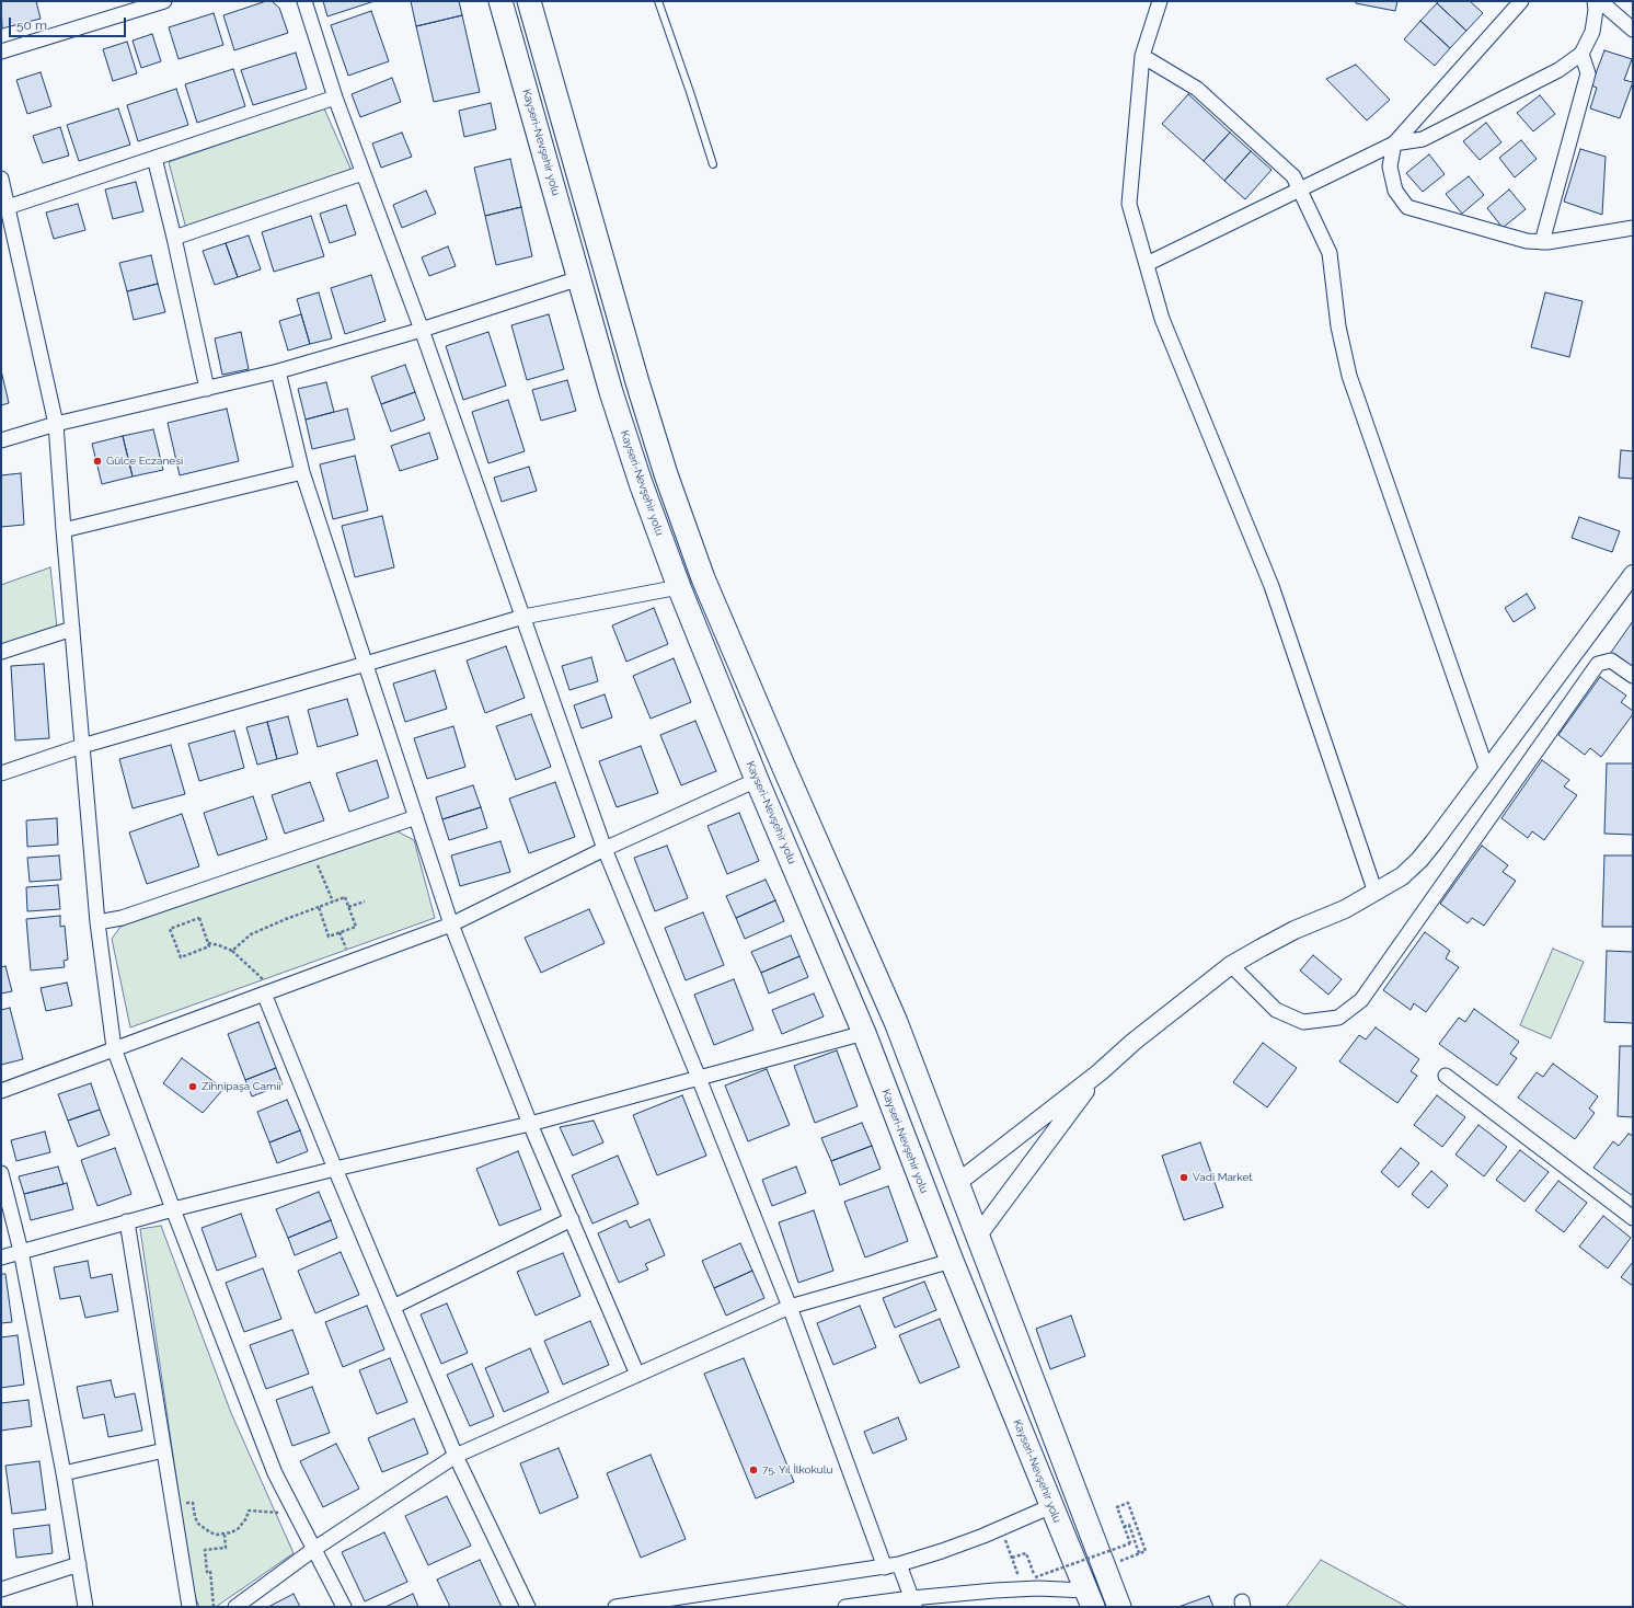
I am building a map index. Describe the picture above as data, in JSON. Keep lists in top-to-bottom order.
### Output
{
  "streets": {
    "highway": ["Kayseri-Nevşehir yolu"]
  },
  "places": [
    "Gülce Eczanesi",
    "Zihnipaşa Camii",
    "Vadi Market",
    "75. Yıl İlkokulu"
  ],
  "scale_bar": "50 m"
}
